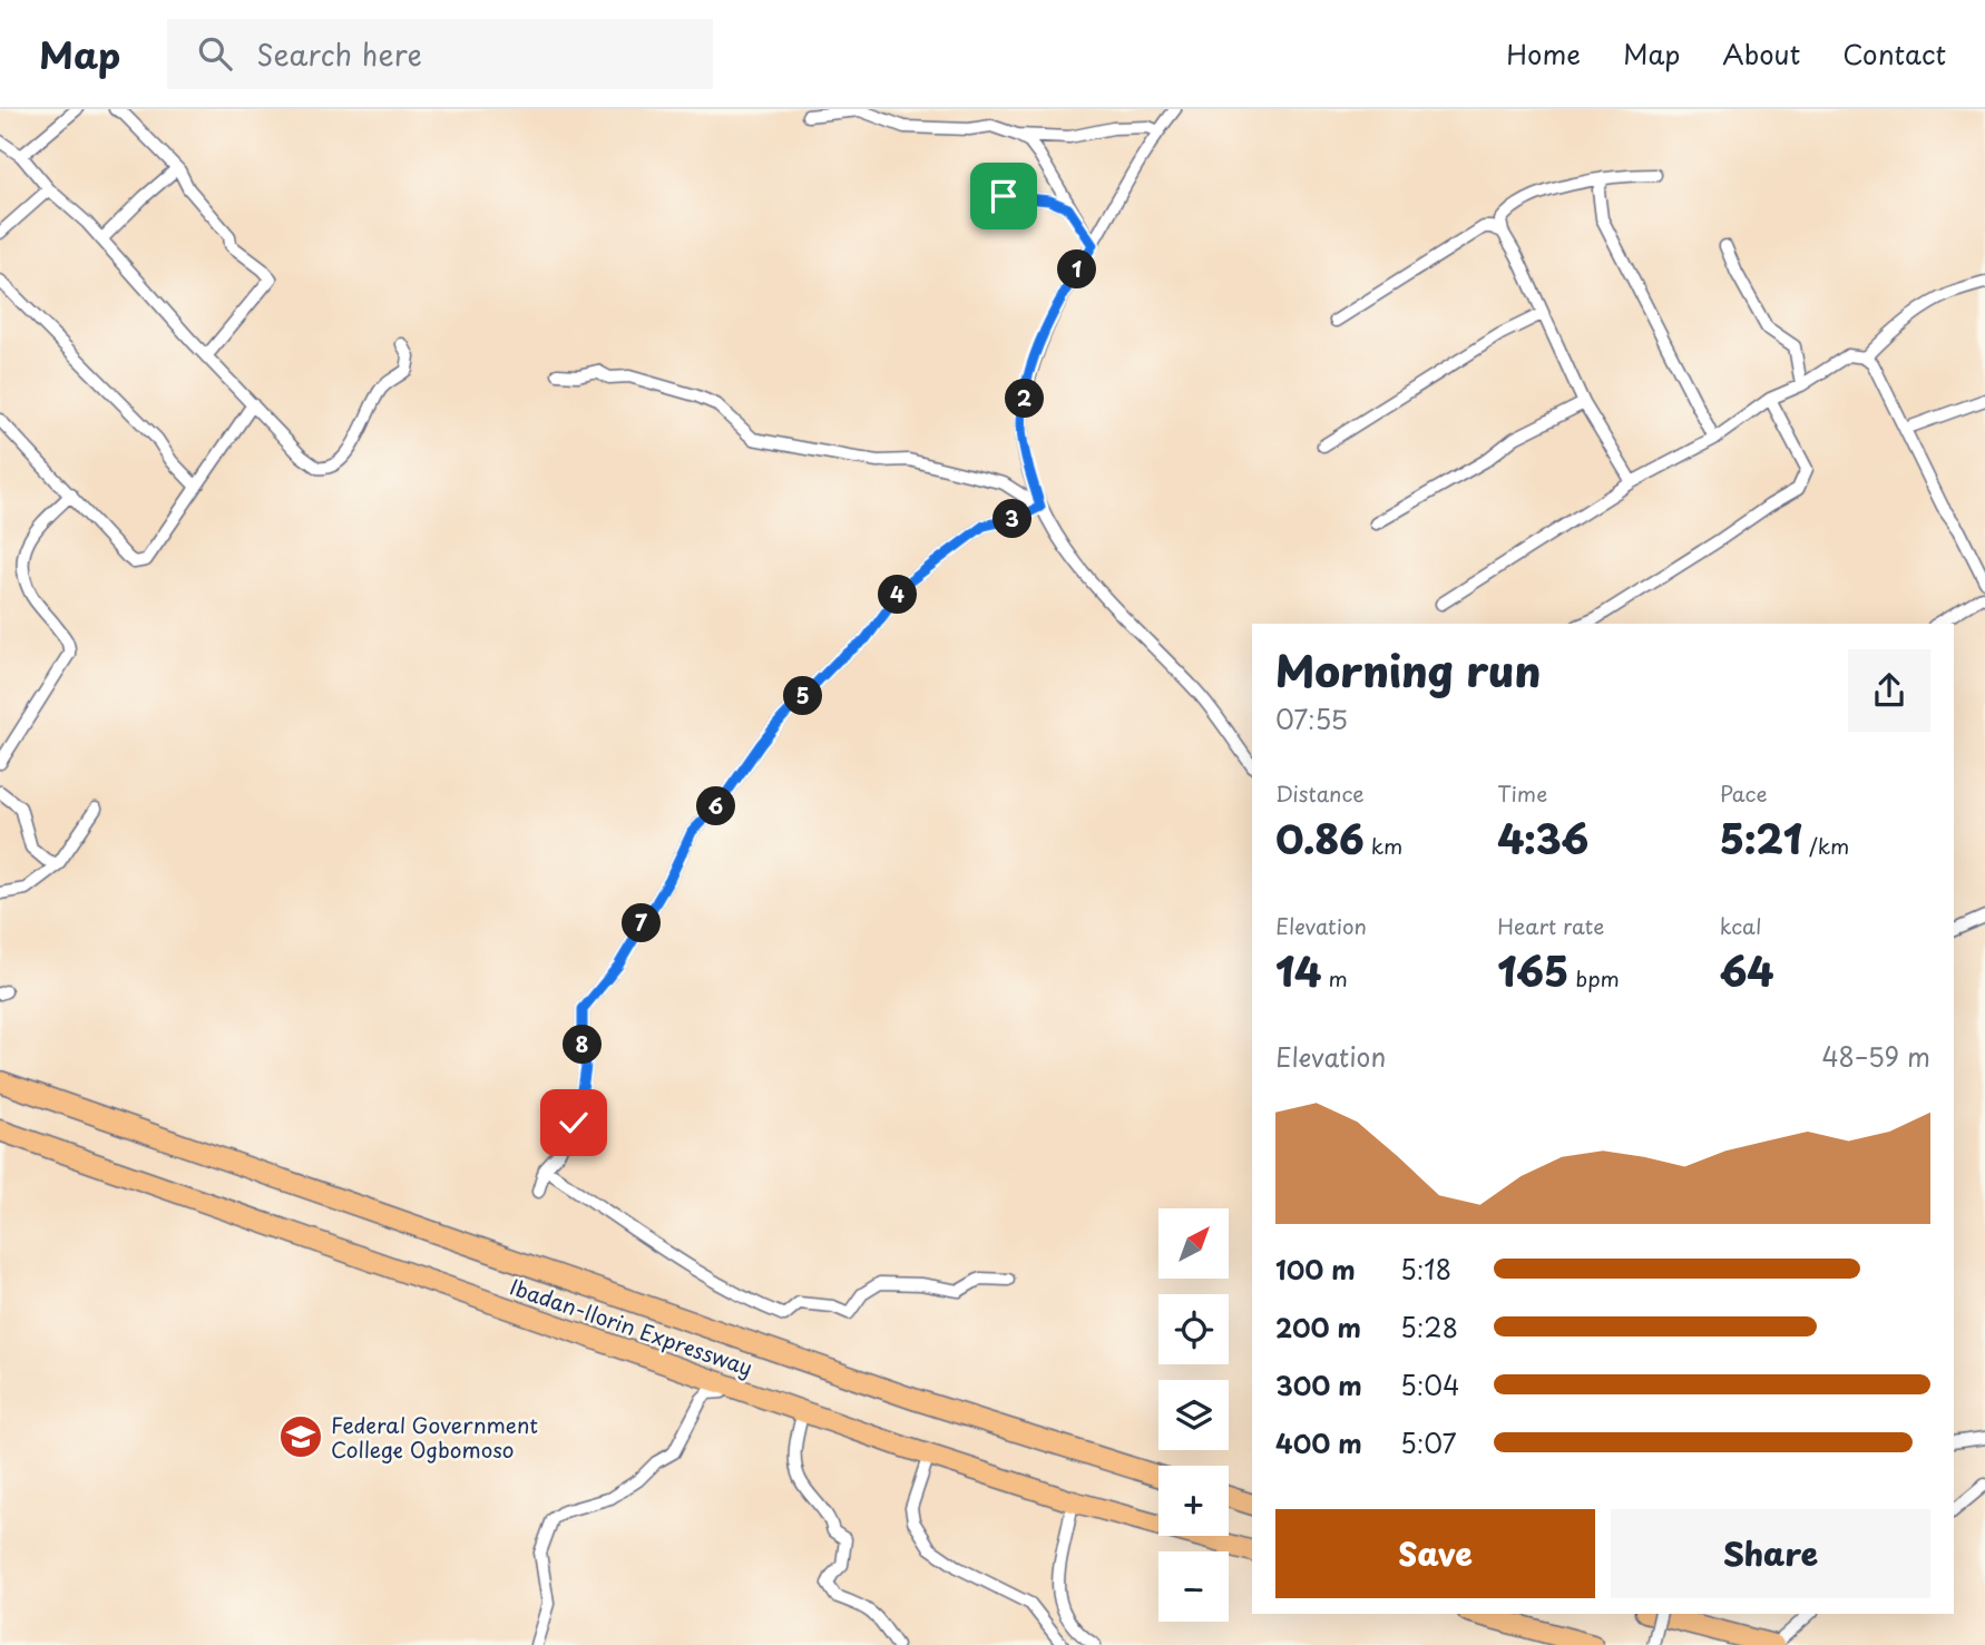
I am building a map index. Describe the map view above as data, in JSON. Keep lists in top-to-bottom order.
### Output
{
  "streets": {
    "highway": ["Ibadan-Ilorin Expressway"]
  },
  "places": {
    "school or university": ["Federal Government College Ogbomoso"]
  },
  "north": "top right",
  "page": {
    "header": "Map",
    "search": "Search here",
    "nav": [
      "Home",
      "Map",
      "About",
      "Contact"
    ],
    "pins": [
      "1",
      "2",
      "3",
      "4",
      "5",
      "6",
      "7",
      "8"
    ],
    "heading": ["Morning run", "07:55"],
    "stats": [
      ["Distance", "0.86 km"],
      ["Time", "4:36"],
      ["Pace", "5:21 /km"],
      ["Elevation", "14 m"],
      ["Heart rate", "165 bpm"],
      ["kcal", "64"]
    ],
    "chart": ["Elevation", "48–59 m"],
    "map_buttons": ["+", "−"],
    "list": [
      {
        "name": "100 m",
        "note": "5:18"
      },
      {
        "name": "200 m",
        "note": "5:28"
      },
      {
        "name": "300 m",
        "note": "5:04"
      },
      {
        "name": "400 m",
        "note": "5:07"
      }
    ],
    "buttons": ["Save", "Share"]
  }
}
